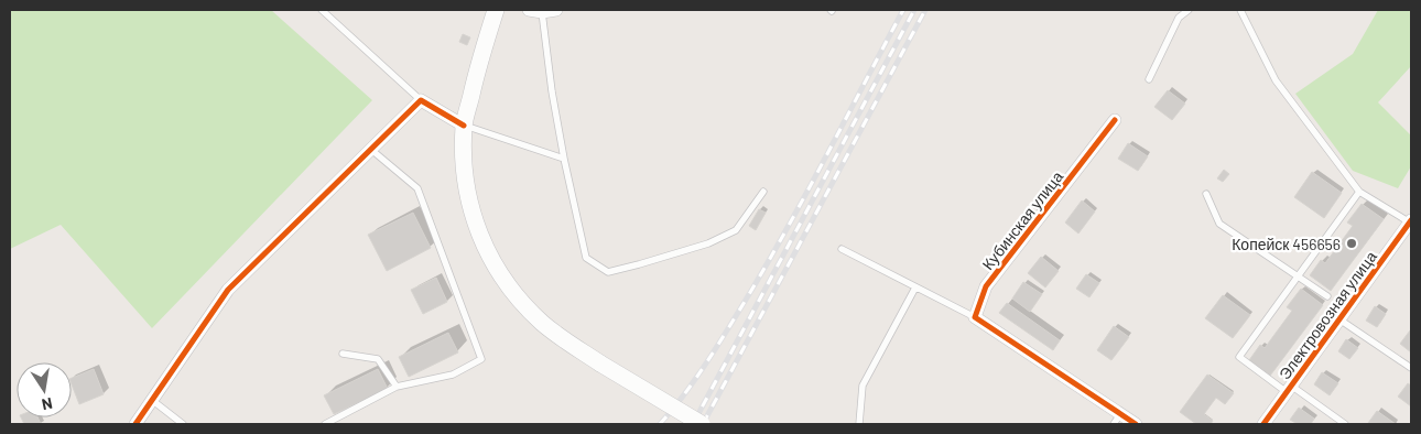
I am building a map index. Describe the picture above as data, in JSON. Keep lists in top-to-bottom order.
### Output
{
  "streets": {
    "street": ["Кубинская улица", "Электровозная улица"]
  },
  "places": ["Копейск 456656"],
  "north": "bottom"
}
